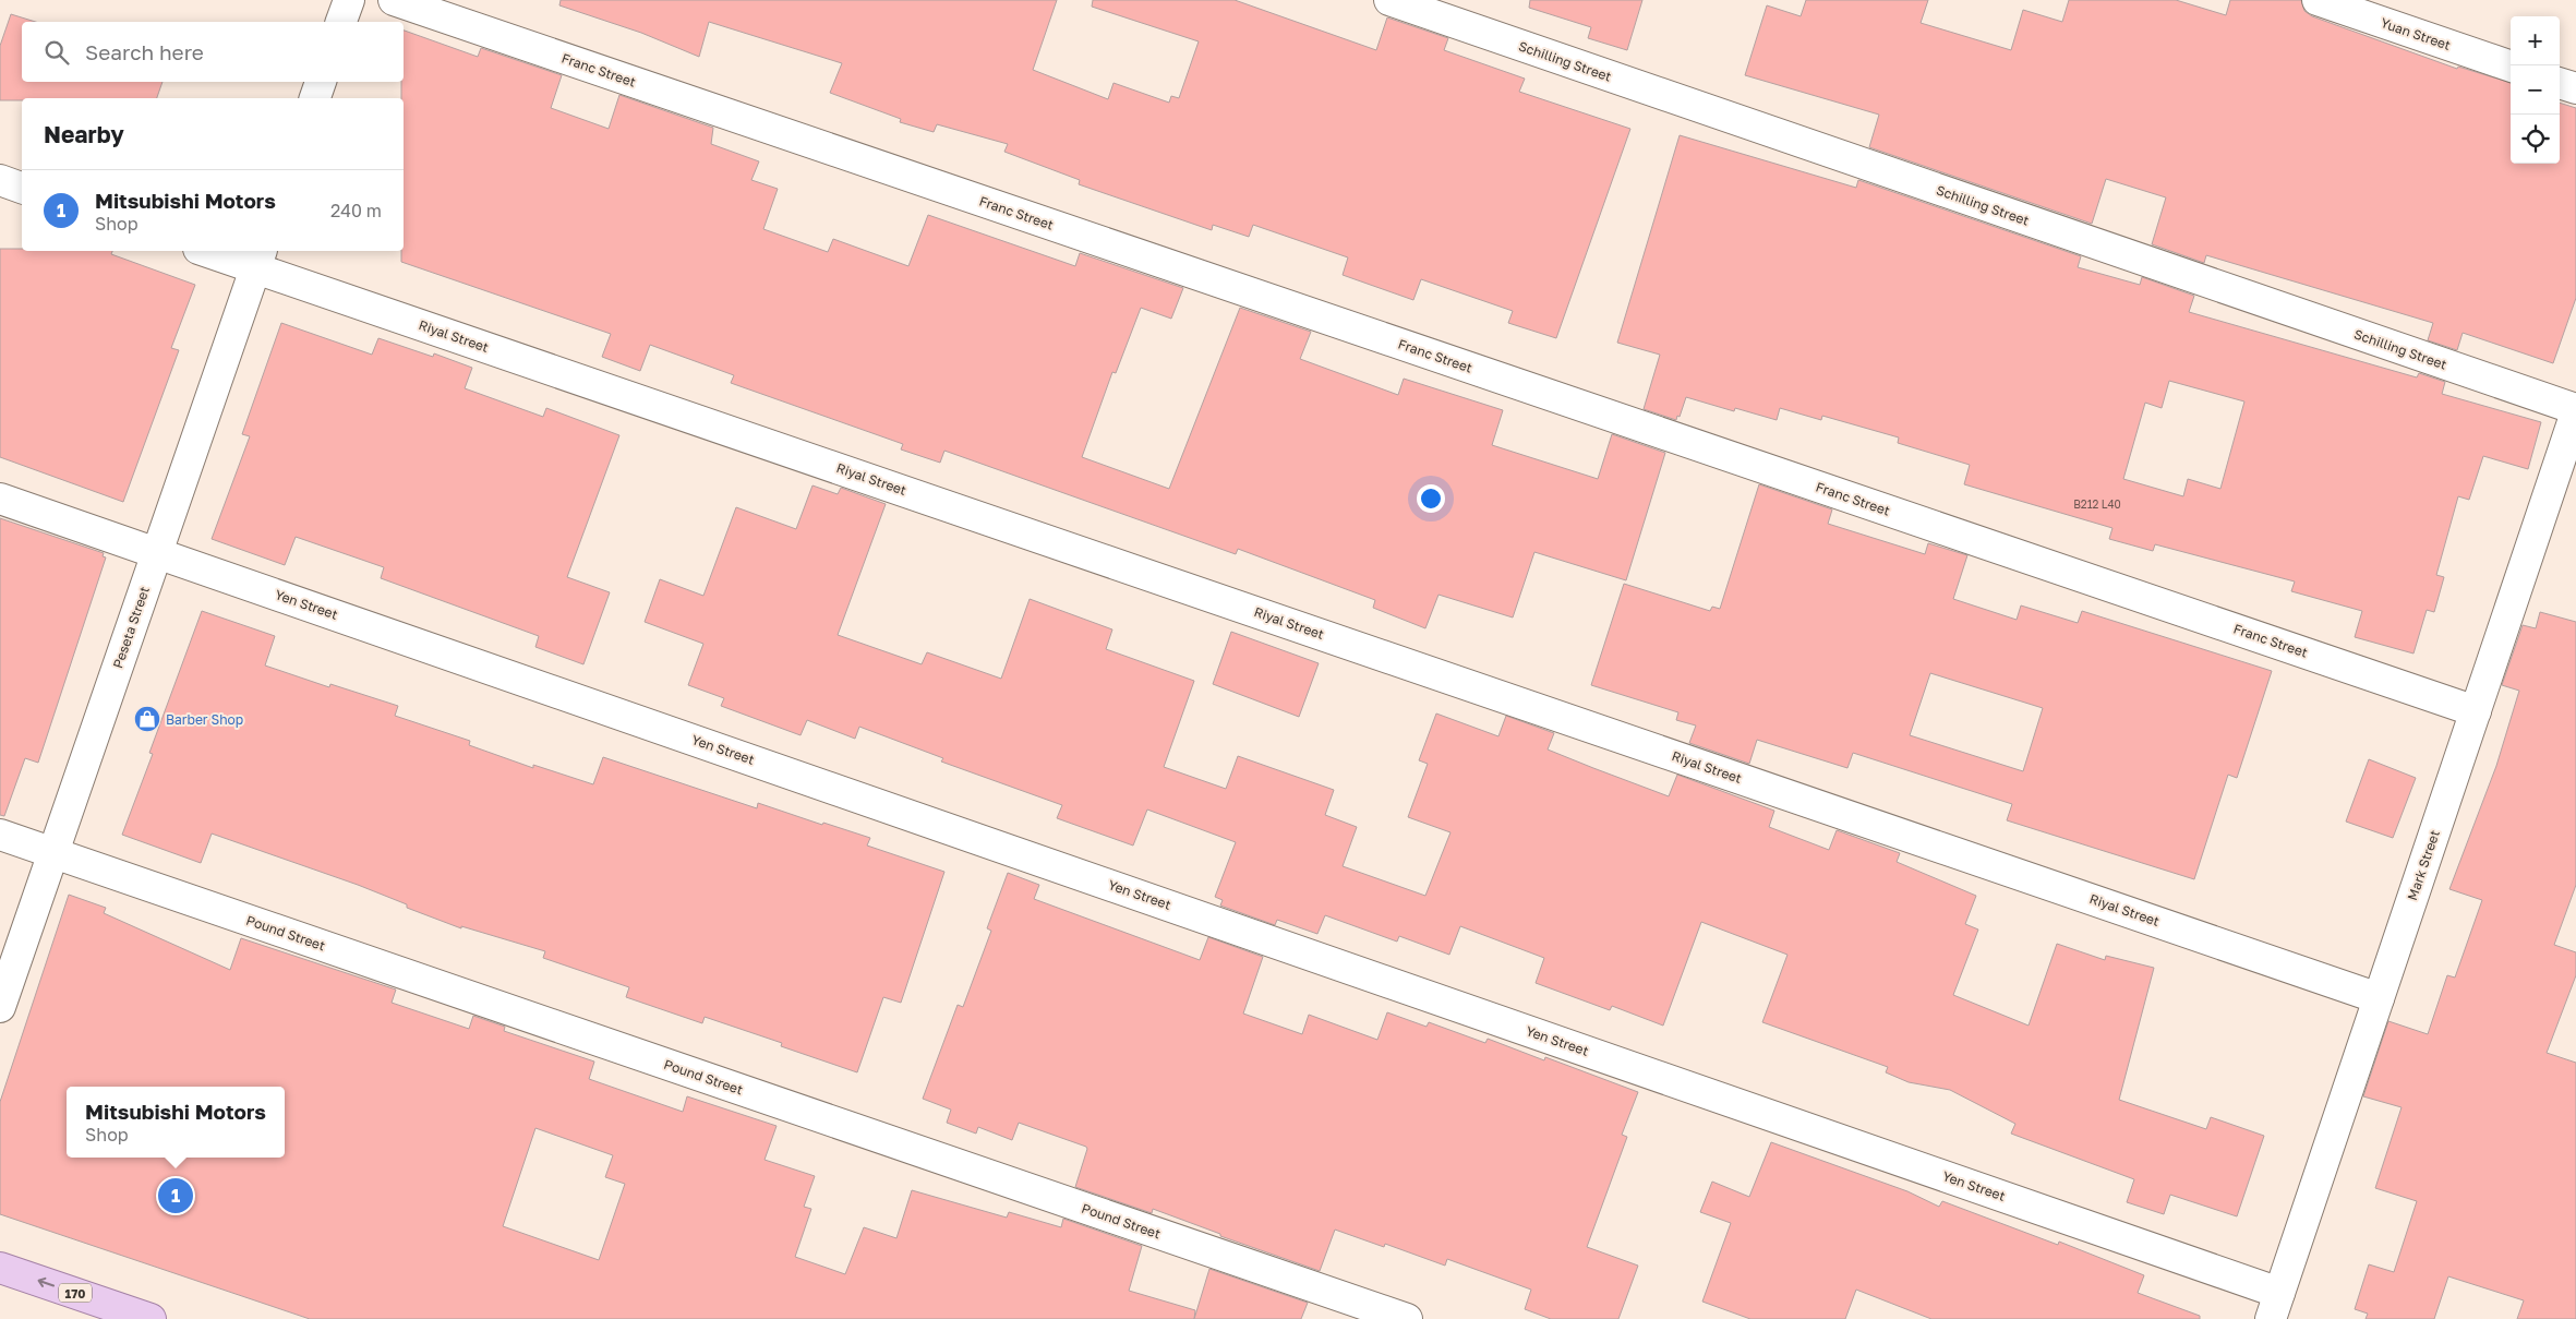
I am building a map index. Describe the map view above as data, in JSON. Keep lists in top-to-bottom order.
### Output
{
  "streets": {
    "main road": ["170"],
    "street": [
      "Yuan Street",
      "Schilling Street",
      "Franc Street",
      "Riyal Street",
      "Yen Street",
      "Peseta Street",
      "Mark Street",
      "Pound Street"
    ]
  },
  "crossings": [
    ["Schilling Street", "Mark Street"],
    ["Franc Street", "Mark Street"],
    ["Riyal Street", "Peseta Street"],
    ["Riyal Street", "Mark Street"],
    ["Yen Street", "Peseta Street"],
    ["Yen Street", "Mark Street"],
    ["Peseta Street", "Pound Street"]
  ],
  "places": {
    "shop": ["Barber Shop"]
  },
  "house_numbers": ["B212 L40"],
  "page": {
    "map_buttons": ["+", "−"],
    "search": "Search here",
    "heading": "Nearby",
    "list": [
      {
        "mark": "1",
        "name": "Mitsubishi Motors",
        "note": "Shop",
        "value": "240 m"
      }
    ],
    "popup": ["Mitsubishi Motors", "Shop"],
    "pins": "1"
  }
}
